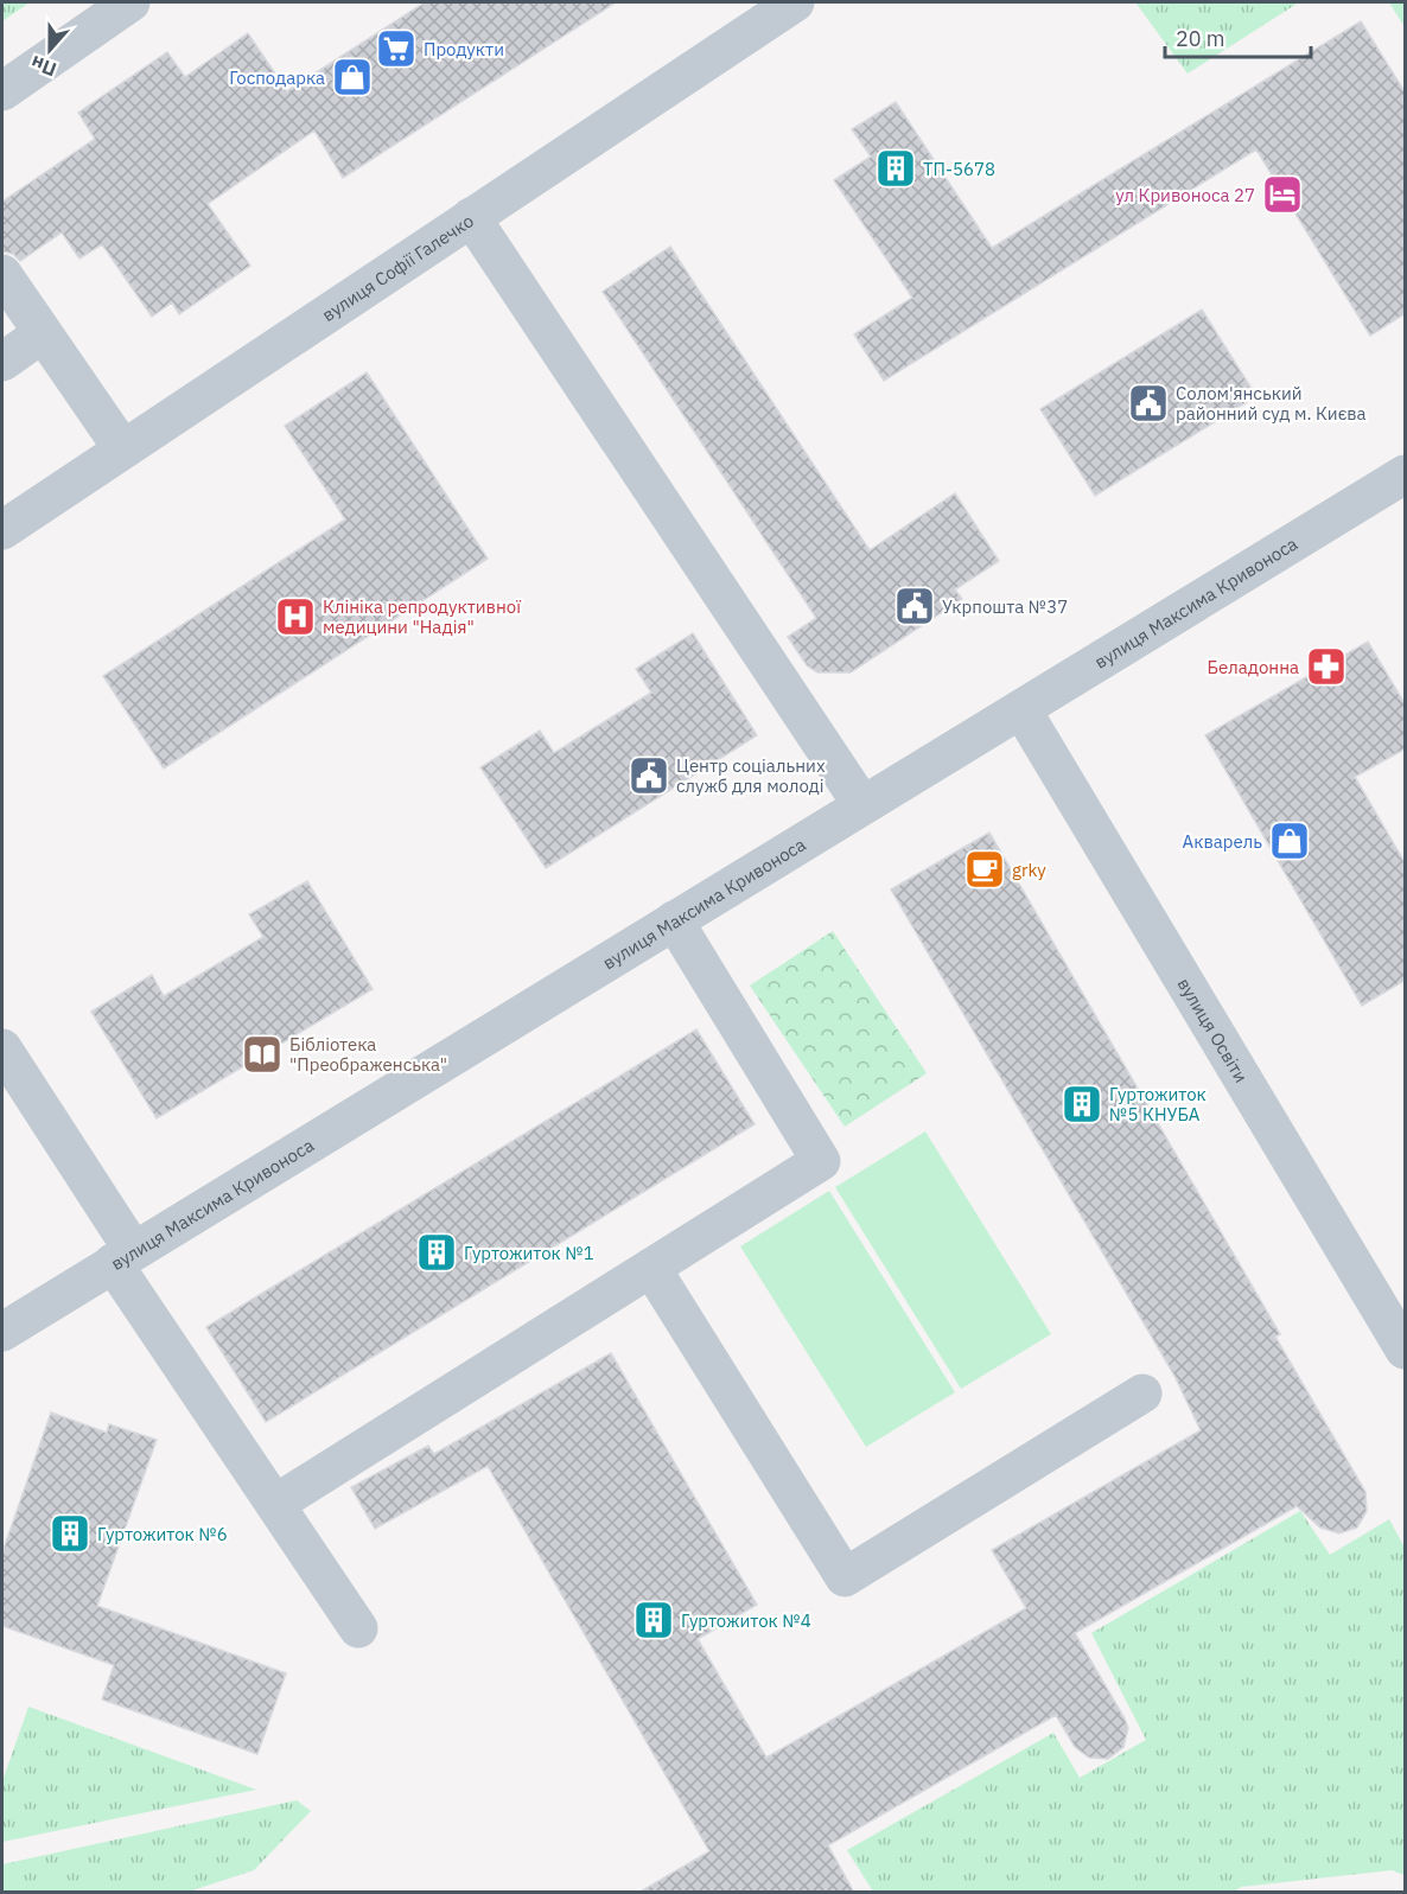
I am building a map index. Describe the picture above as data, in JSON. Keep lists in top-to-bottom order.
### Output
{
  "streets": {
    "street": ["вулиця Софії Галечко", "вулиця Максима Кривоноса", "вулиця Освіти"]
  },
  "crossings": [
    ["вулиця Максима Кривоноса", "вулиця Освіти"]
  ],
  "places": {
    "supermarket": ["Продукти"],
    "shop": ["Господарка", "Акварель"],
    "building": [
      "ТП-5678",
      "Гуртожиток №5 КНУБА",
      "Гуртожиток №1",
      "Гуртожиток №6",
      "Гуртожиток №4"
    ],
    "hotel": ["ул Кривоноса 27"],
    "public building": ["Солом'янський районний суд м. Києва", "Укрпошта №37", "Центр соціальних служб для молоді"],
    "hospital": ["Клініка репродуктивної медицини \"Надія\""],
    "pharmacy": ["Беладонна"],
    "cafe": ["grky"],
    "library": ["Бібліотека \"Преображенська\""]
  },
  "scale_bar": "20 m",
  "north": "bottom"
}
